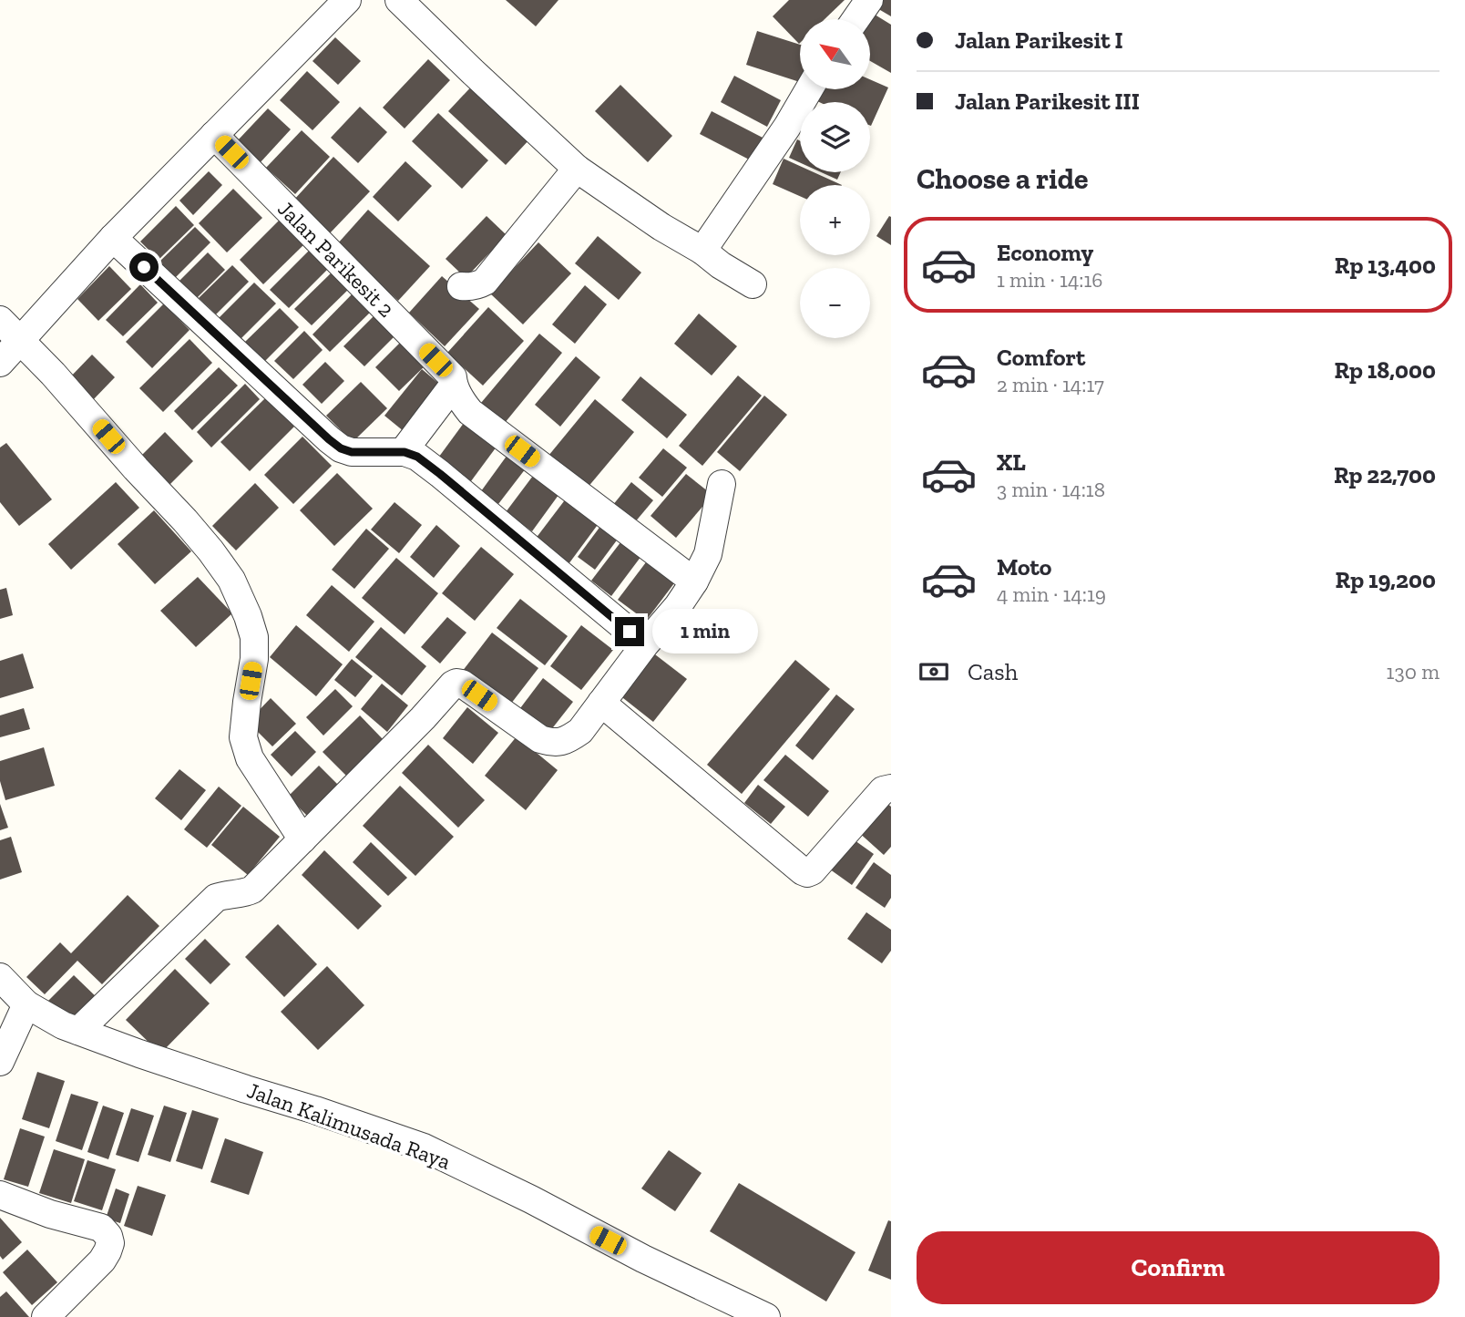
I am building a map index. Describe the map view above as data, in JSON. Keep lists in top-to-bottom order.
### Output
{
  "streets": {
    "street": ["Jalan Parikesit 2", "Jalan Kalimusada Raya"]
  },
  "north": "top left",
  "page": {
    "banner": ["Jalan Parikesit I", "Jalan Parikesit III"],
    "map_buttons": ["+", "−"],
    "heading": "Choose a ride",
    "list": [
      {
        "name": "Economy",
        "note": "1 min · 14:16",
        "value": "Rp 13,400"
      },
      {
        "name": "Comfort",
        "note": "2 min · 14:17",
        "value": "Rp 18,000"
      },
      {
        "name": "XL",
        "note": "3 min · 14:18",
        "value": "Rp 22,700"
      },
      {
        "name": "Moto",
        "note": "4 min · 14:19",
        "value": "Rp 19,200"
      }
    ],
    "bubble": "1 min",
    "pay": ["Cash", "130 m"],
    "buttons": "Confirm"
  }
}
